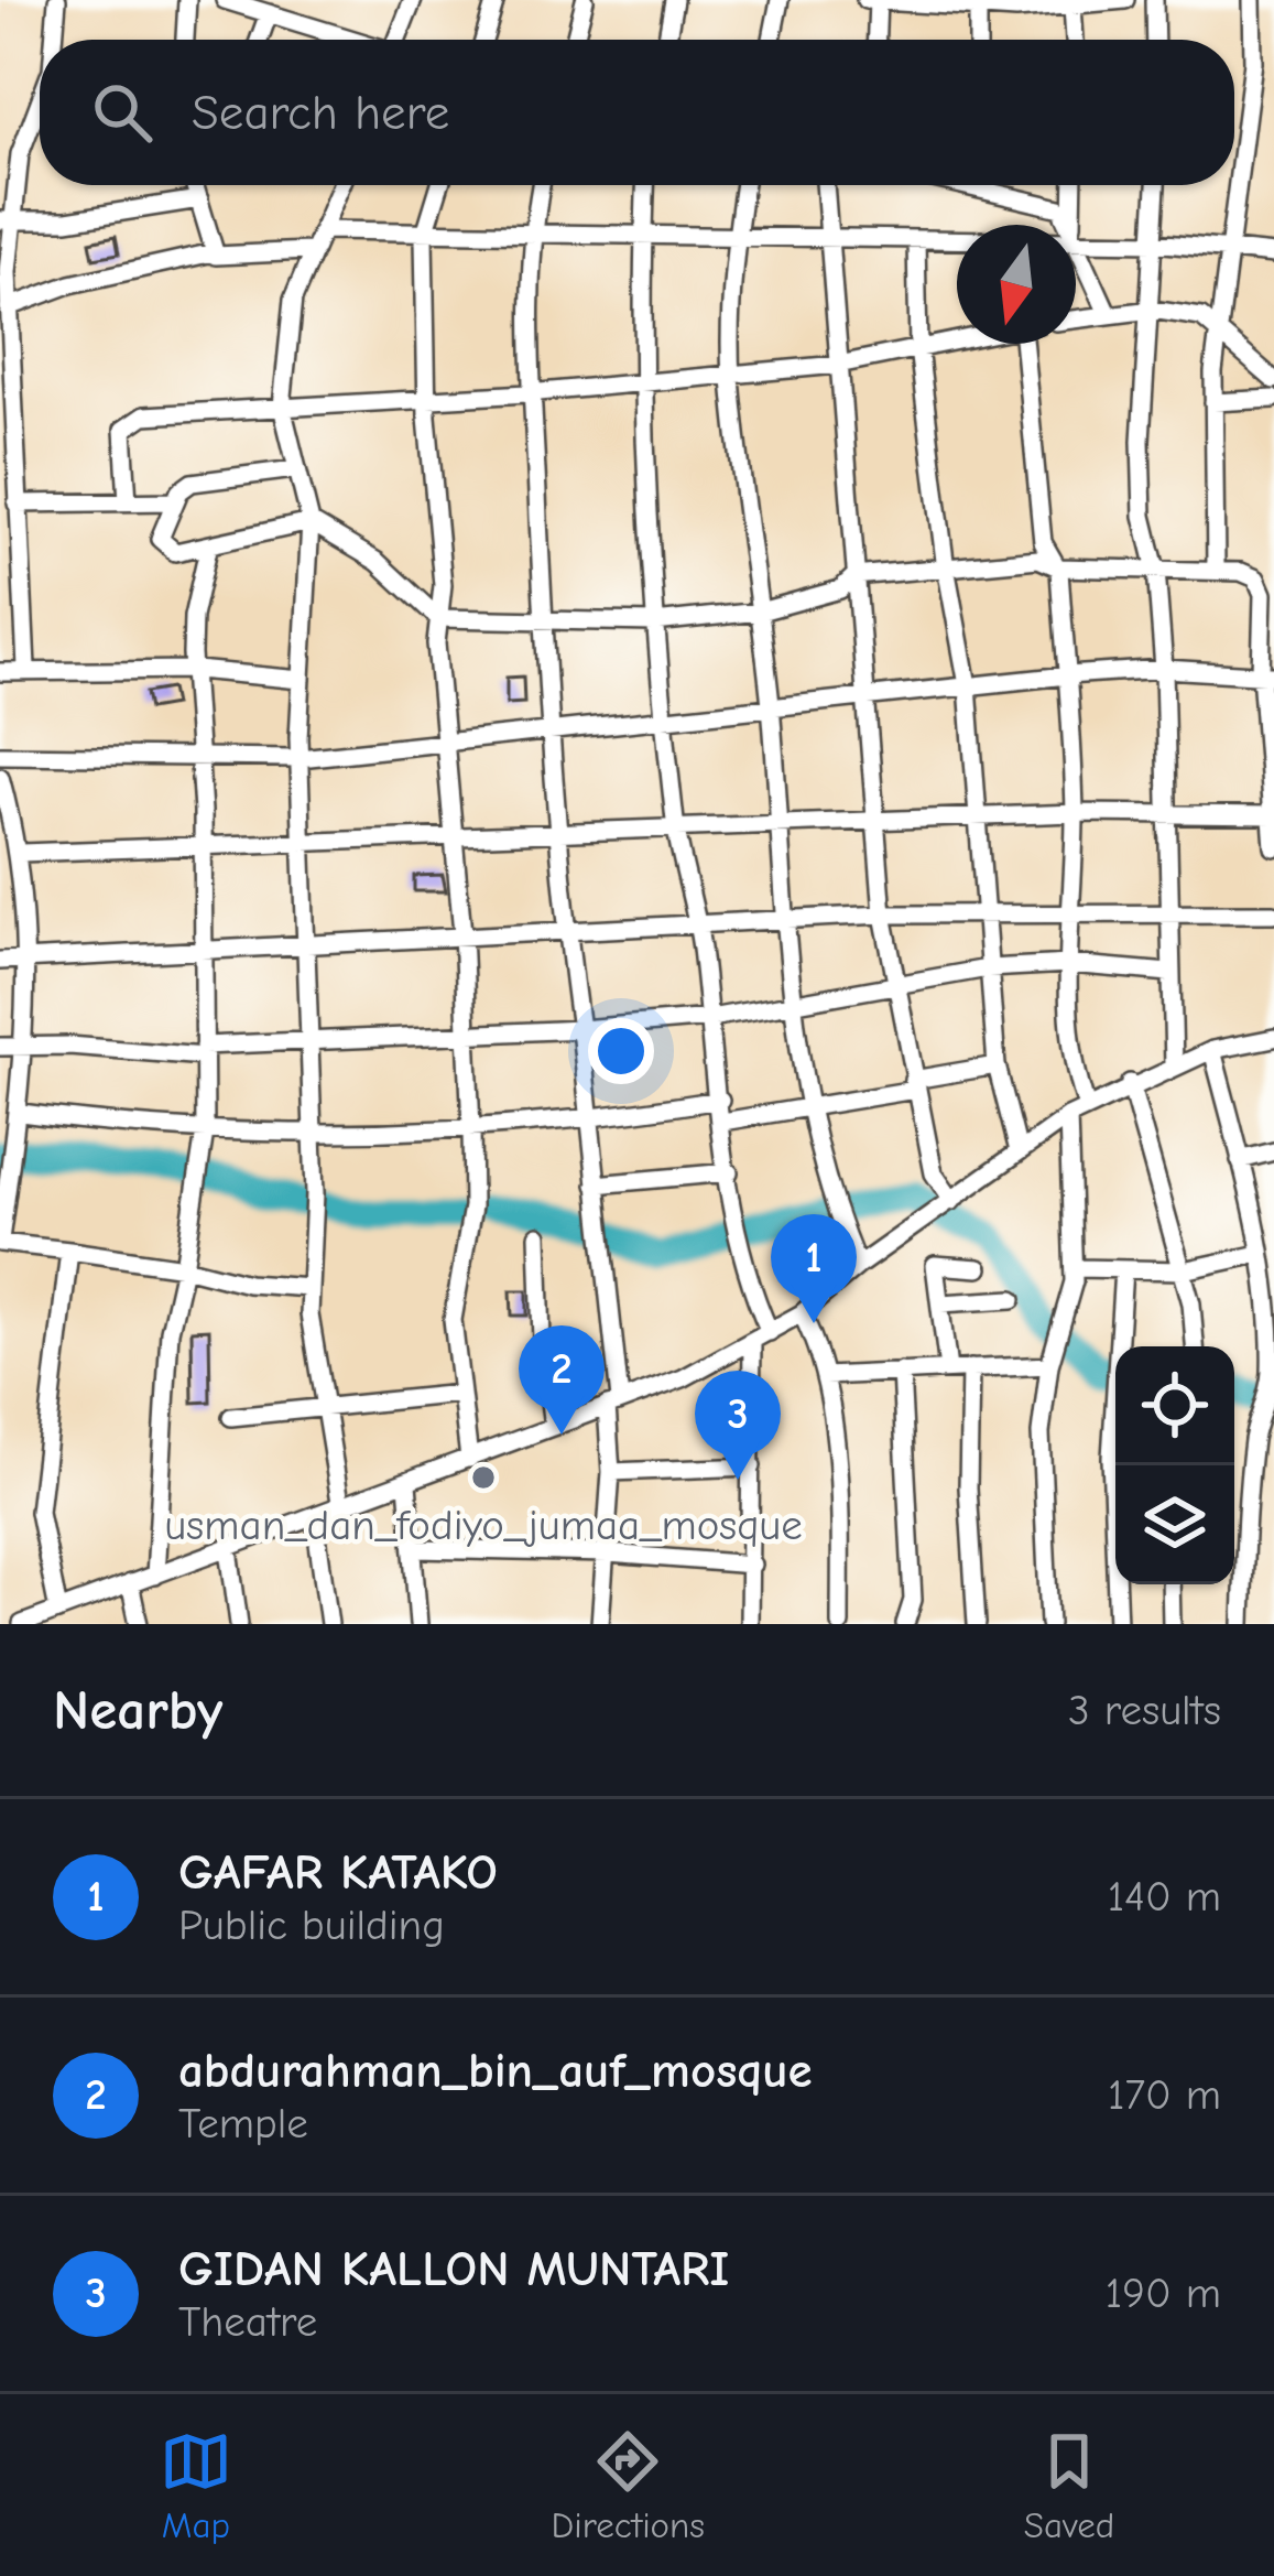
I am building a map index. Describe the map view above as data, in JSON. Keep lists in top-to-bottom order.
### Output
{
  "places": ["usman_dan_fodiyo_jumaa_mosque"],
  "north": "bottom",
  "page": {
    "search": "Search here",
    "pins": ["1", "2", "3"],
    "heading": ["Nearby", "3 results"],
    "list": [
      {
        "mark": "1",
        "name": "GAFAR KATAKO",
        "note": "Public building",
        "value": "140 m"
      },
      {
        "mark": "2",
        "name": "abdurahman_bin_auf_mosque",
        "note": "Temple",
        "value": "170 m"
      },
      {
        "mark": "3",
        "name": "GIDAN KALLON MUNTARI",
        "note": "Theatre",
        "value": "190 m"
      }
    ],
    "nav": ["Map", "Directions", "Saved"]
  }
}
